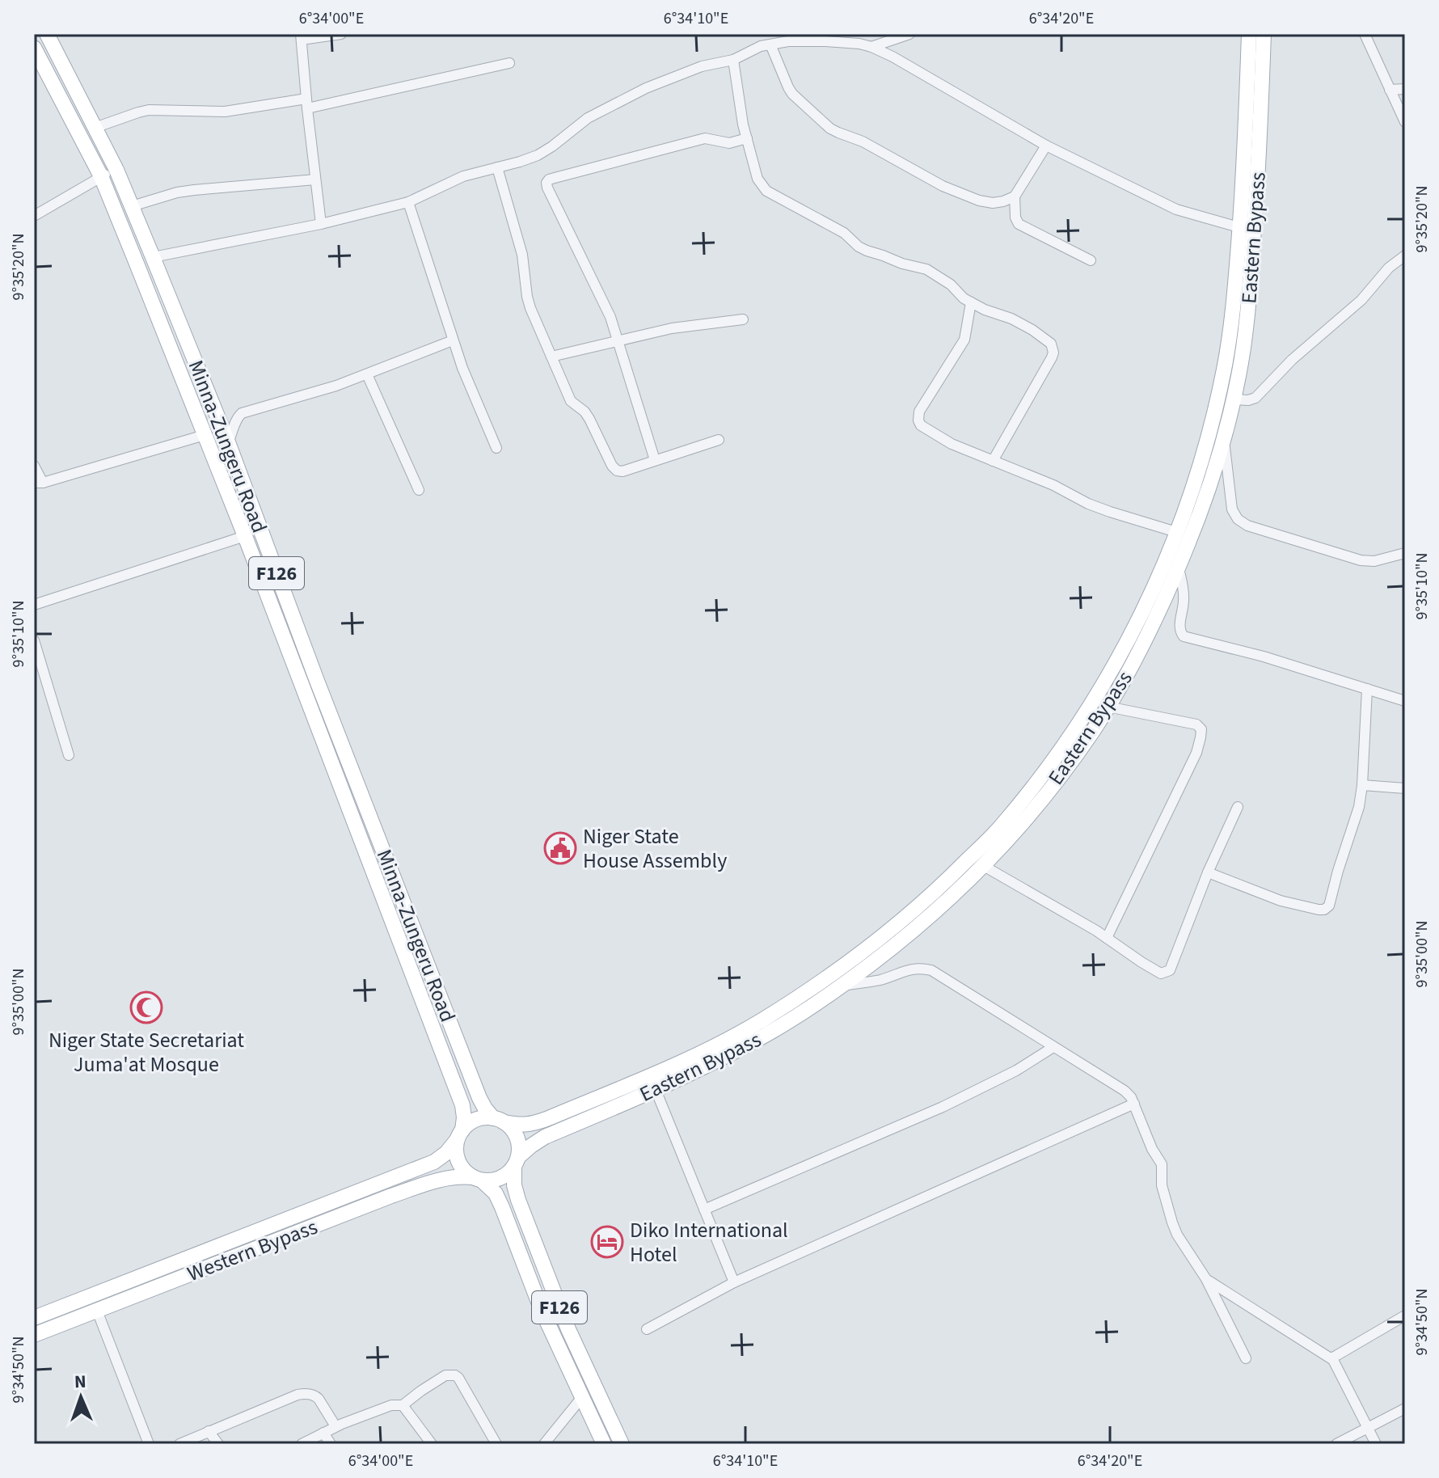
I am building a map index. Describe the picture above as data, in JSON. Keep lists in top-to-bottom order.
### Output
{
  "streets": {
    "main road": [
      "Eastern Bypass",
      "Minna-Zungeru Road",
      "F126",
      "Western Bypass"
    ]
  },
  "crossings": [
    ["Eastern Bypass", "Minna-Zungeru Road"],
    ["Eastern Bypass", "F126"],
    ["Eastern Bypass", "Western Bypass"],
    ["Minna-Zungeru Road", "F126"],
    ["Minna-Zungeru Road", "Western Bypass"],
    ["F126", "Western Bypass"]
  ],
  "places": {
    "public building": ["Niger State House Assembly"],
    "mosque": ["Niger State Secretariat Juma'at Mosque"],
    "hotel": ["Diko International Hotel"]
  },
  "north": "top",
  "coordinates": [
    "6°34'00\"E",
    "6°34'10\"E",
    "6°34'20\"E",
    "9°35'20\"N",
    "9°35'10\"N",
    "9°35'00\"N",
    "9°34'50\"N"
  ]
}
